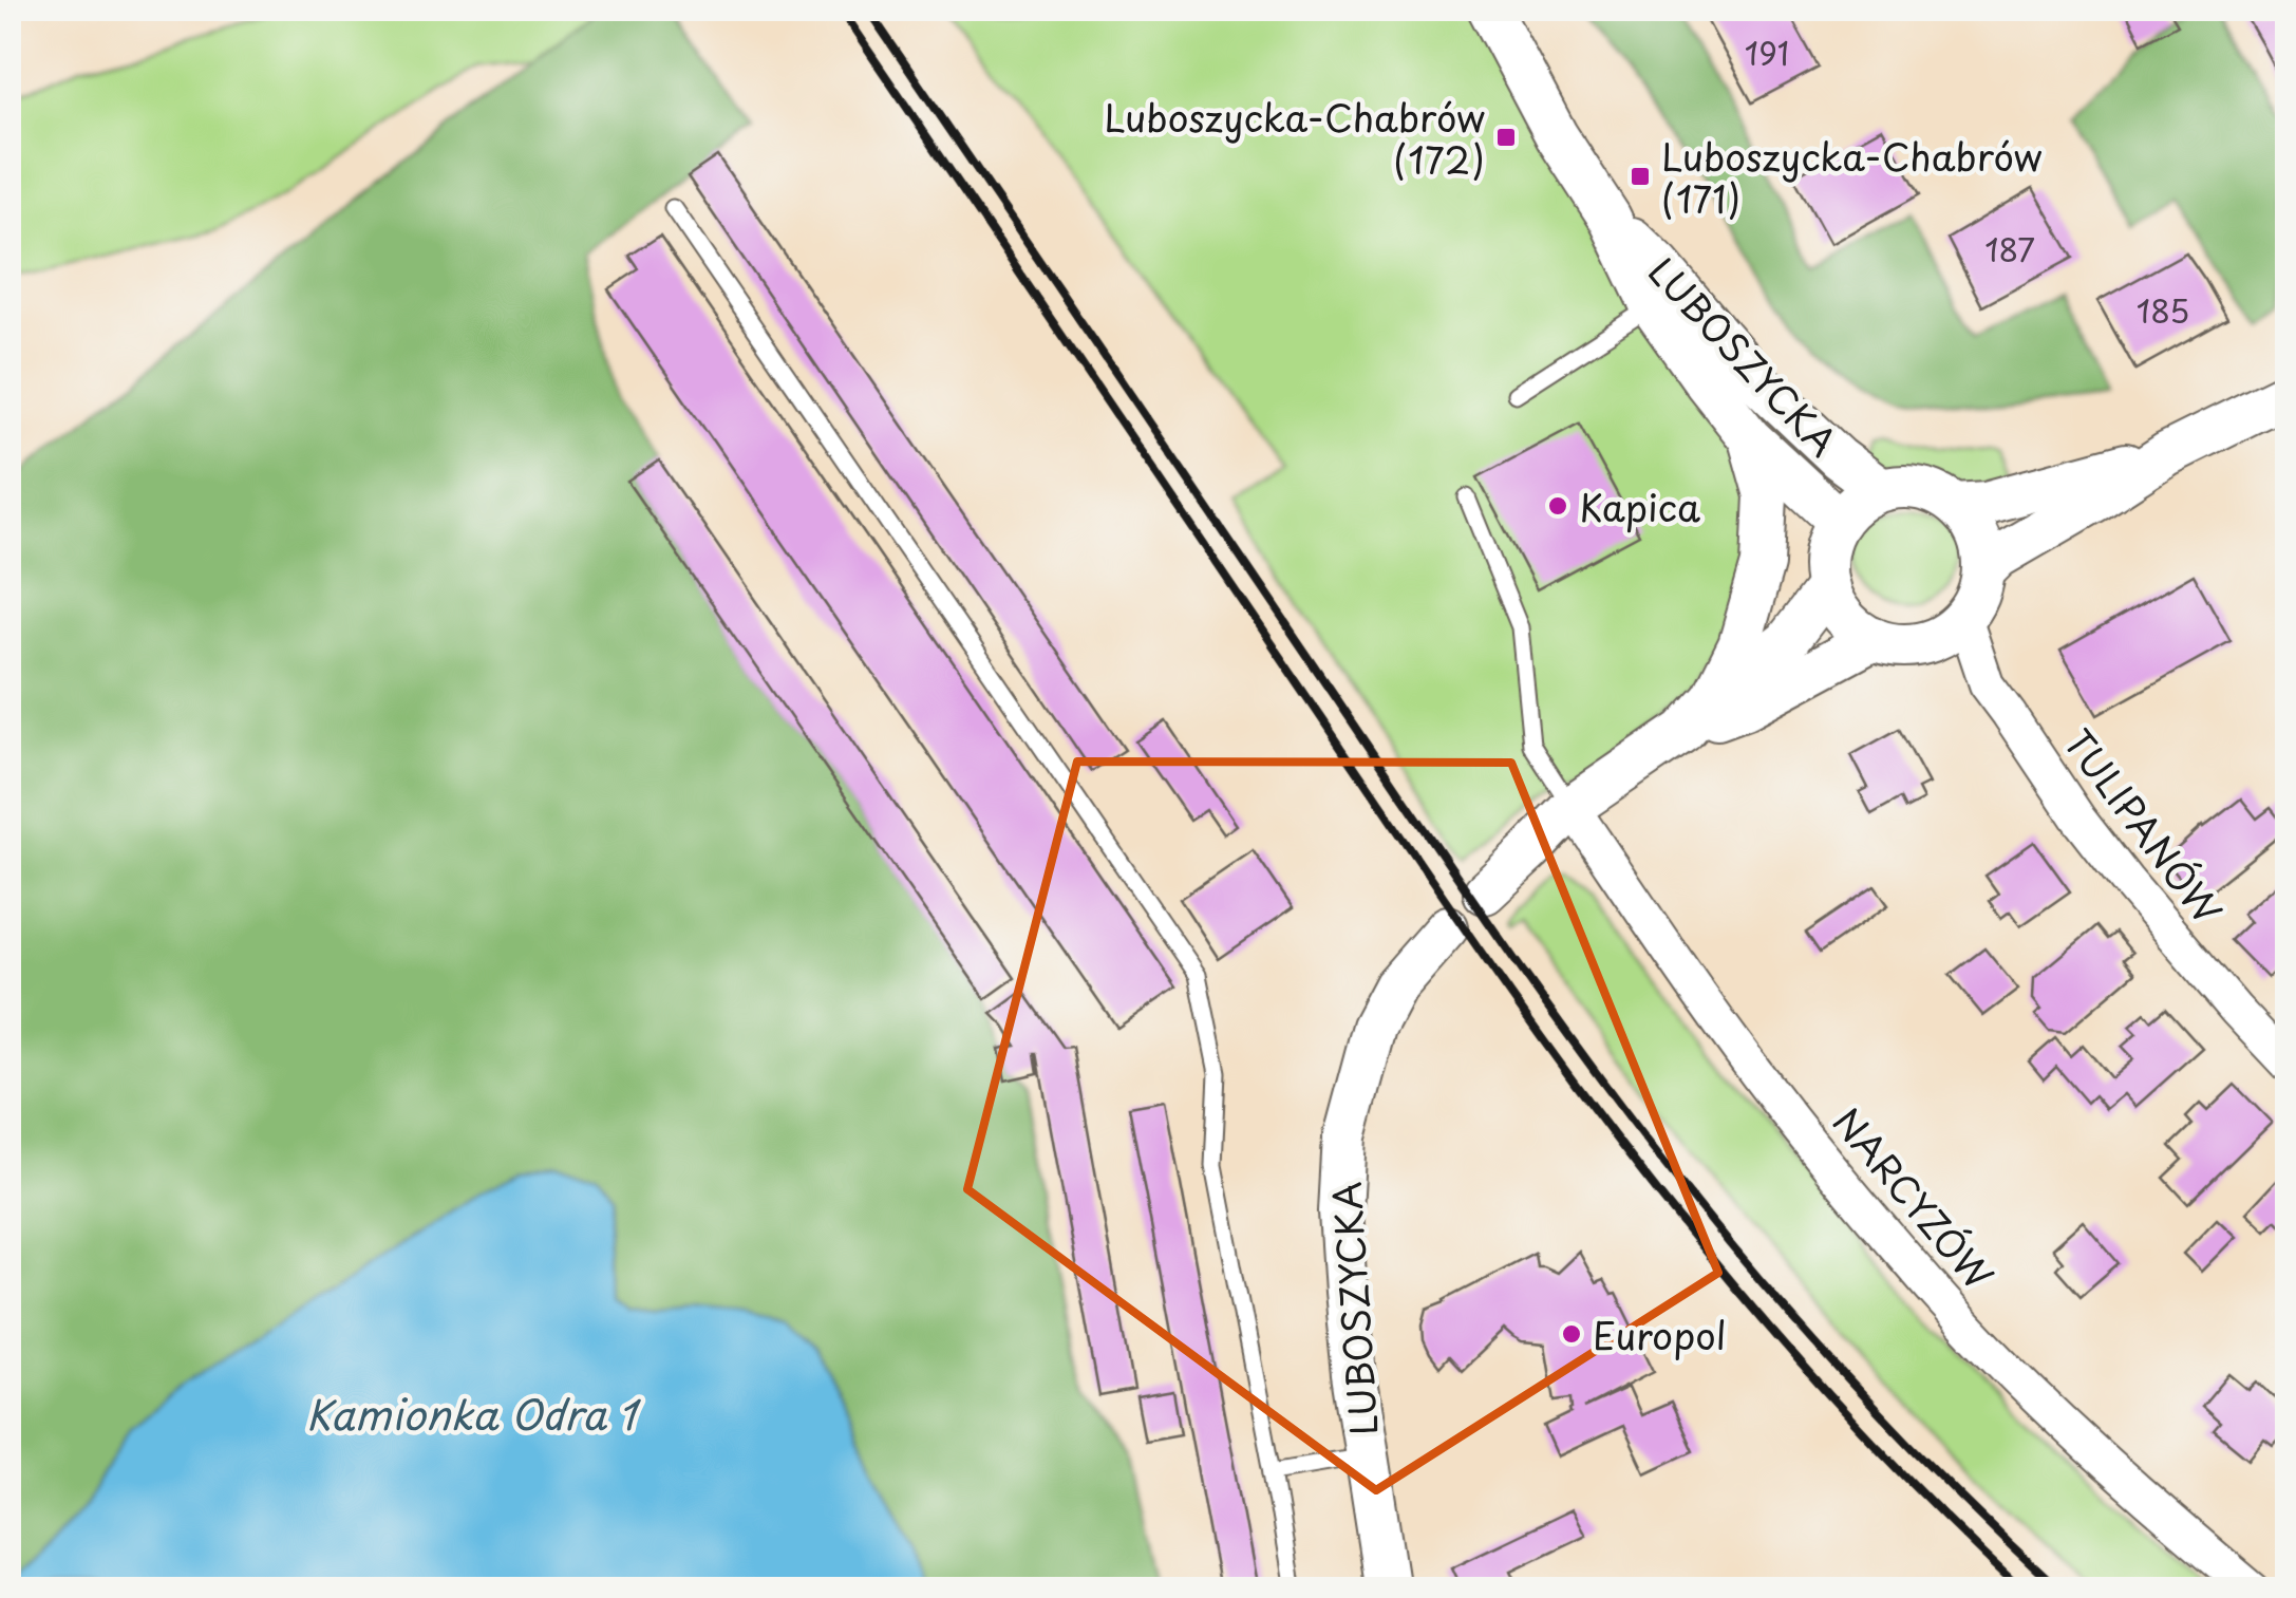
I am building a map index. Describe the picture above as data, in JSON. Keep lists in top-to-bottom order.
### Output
{
  "streets": {
    "street": ["LUBOSZYCKA", "TULIPANÓW", "NARCYZÓW"]
  },
  "crossings": [
    ["LUBOSZYCKA", "TULIPANÓW"]
  ],
  "water": ["Kamionka Odra 1"],
  "places": {
    "transit": ["Luboszycka-Chabrów (172)", "Luboszycka-Chabrów (171)"],
    "other": ["Kapica", "Europol"]
  },
  "house_numbers": ["191", "187", "185"]
}
